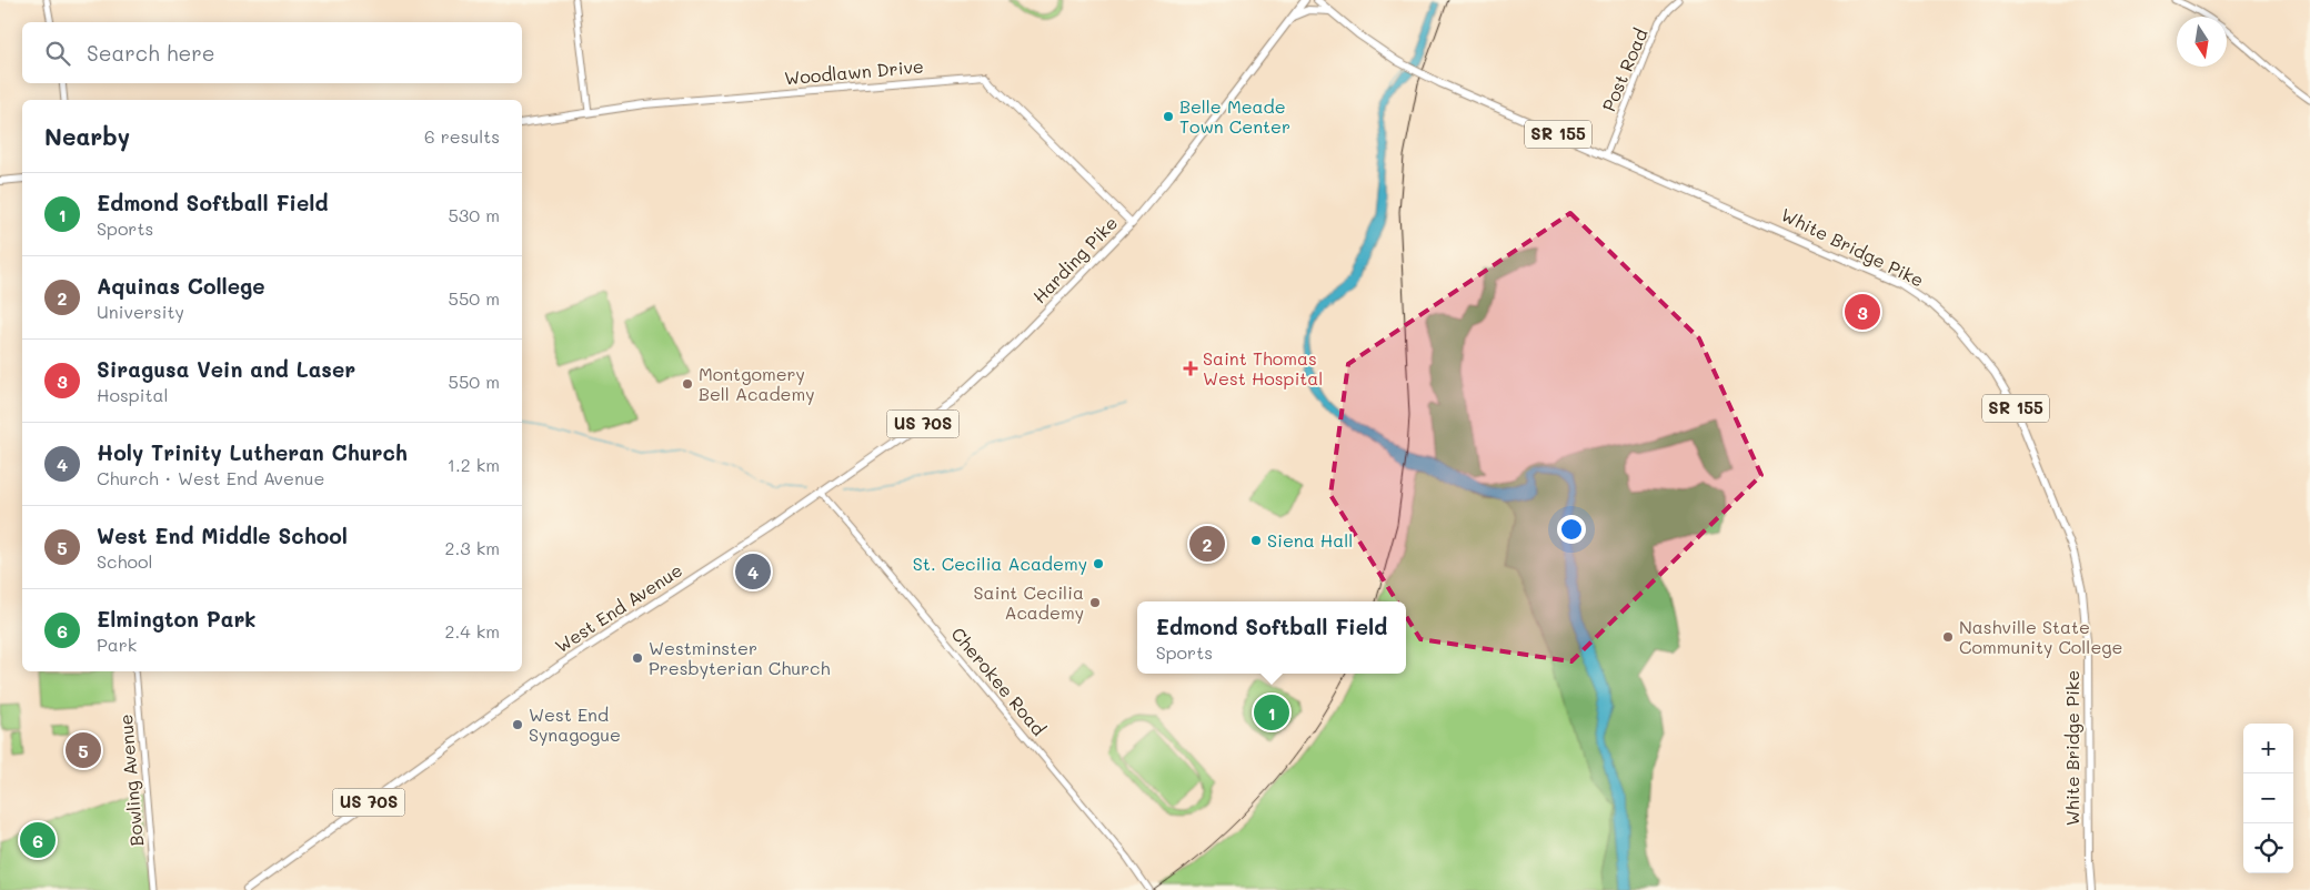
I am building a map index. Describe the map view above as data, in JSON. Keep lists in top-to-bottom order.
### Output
{
  "streets": {
    "main road": [
      "Woodlawn Drive",
      "SR 155",
      "White Bridge Pike",
      "Harding Pike",
      "US 70S",
      "West End Avenue"
    ],
    "street": ["Post Road", "Cherokee Road", "Bowling Avenue"]
  },
  "crossings": [
    ["Post Road", "White Bridge Pike"],
    ["Woodlawn Drive", "Harding Pike"],
    ["Harding Pike", "West End Avenue"],
    ["Harding Pike", "Cherokee Road"],
    ["West End Avenue", "Cherokee Road"]
  ],
  "places": {
    "other": [
      "Belle Meade Town Center",
      "Montgomery Bell Academy",
      "Siena Hall",
      "St. Cecilia Academy",
      "Saint Cecilia Academy",
      "Nashville State Community College",
      "Westminster Presbyterian Church",
      "West End Synagogue"
    ],
    "health": ["Saint Thomas West Hospital"]
  },
  "north": "bottom",
  "page": {
    "search": "Search here",
    "heading": ["Nearby", "6 results"],
    "list": [
      {
        "mark": "1",
        "name": "Edmond Softball Field",
        "note": "Sports",
        "value": "530 m"
      },
      {
        "mark": "2",
        "name": "Aquinas College",
        "note": "University",
        "value": "550 m"
      },
      {
        "mark": "3",
        "name": "Siragusa Vein and Laser",
        "note": "Hospital",
        "value": "550 m"
      },
      {
        "mark": "4",
        "name": "Holy Trinity Lutheran Church",
        "note": "Church · West End Avenue",
        "value": "1.2 km"
      },
      {
        "mark": "5",
        "name": "West End Middle School",
        "note": "School",
        "value": "2.3 km"
      },
      {
        "mark": "6",
        "name": "Elmington Park",
        "note": "Park",
        "value": "2.4 km"
      }
    ],
    "pins": [
      "3",
      "2",
      "4",
      "1",
      "5",
      "6"
    ],
    "popup": ["Edmond Softball Field", "Sports"],
    "map_buttons": ["+", "−"]
  }
}
